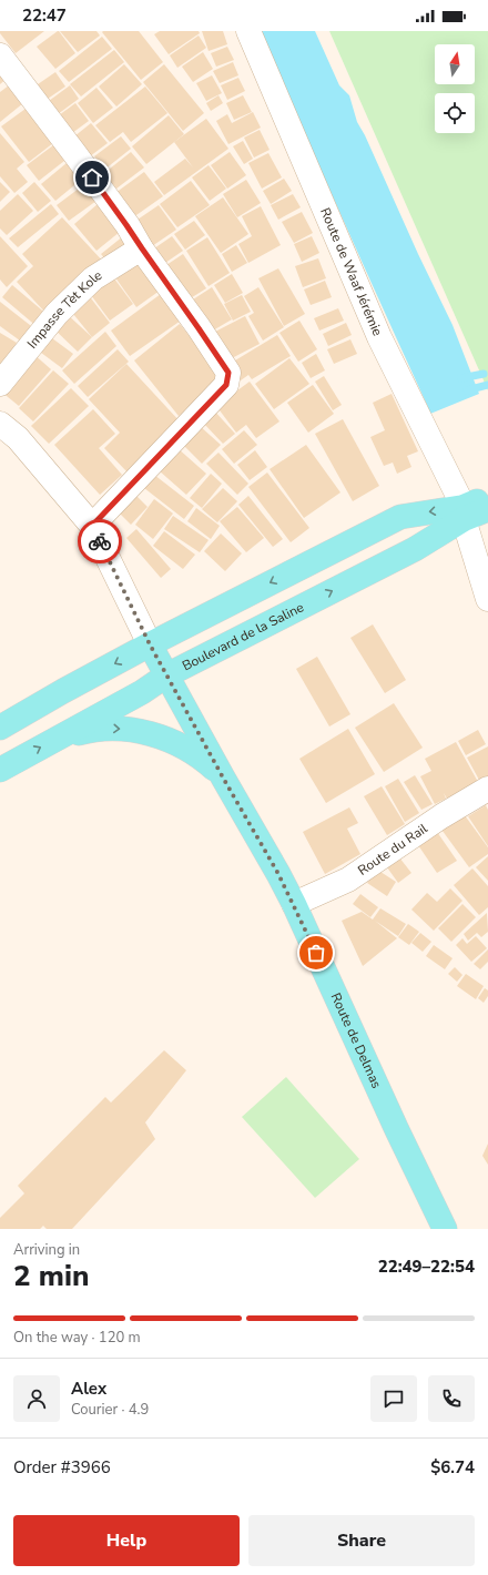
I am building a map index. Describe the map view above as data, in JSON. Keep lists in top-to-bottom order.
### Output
{
  "streets": {
    "main road": ["Boulevard de la Saline", "Route de Delmas"],
    "street": ["Route de Waaf Jérémie", "Impasse Tèt Kole", "Route du Rail"]
  },
  "crossings": [
    ["Route de Waaf Jérémie", "Boulevard de la Saline"],
    ["Boulevard de la Saline", "Route de Delmas"],
    ["Route du Rail", "Route de Delmas"]
  ],
  "north": "top",
  "page": {
    "status": "22:47",
    "heading": ["2 min", "Arriving in", "22:49–22:54"],
    "panel": [
      "Alex",
      "Courier · 4.9",
      "Order #3966",
      "$6.74"
    ],
    "bar": "On the way · 120 m",
    "buttons": ["Help", "Share"]
  }
}
